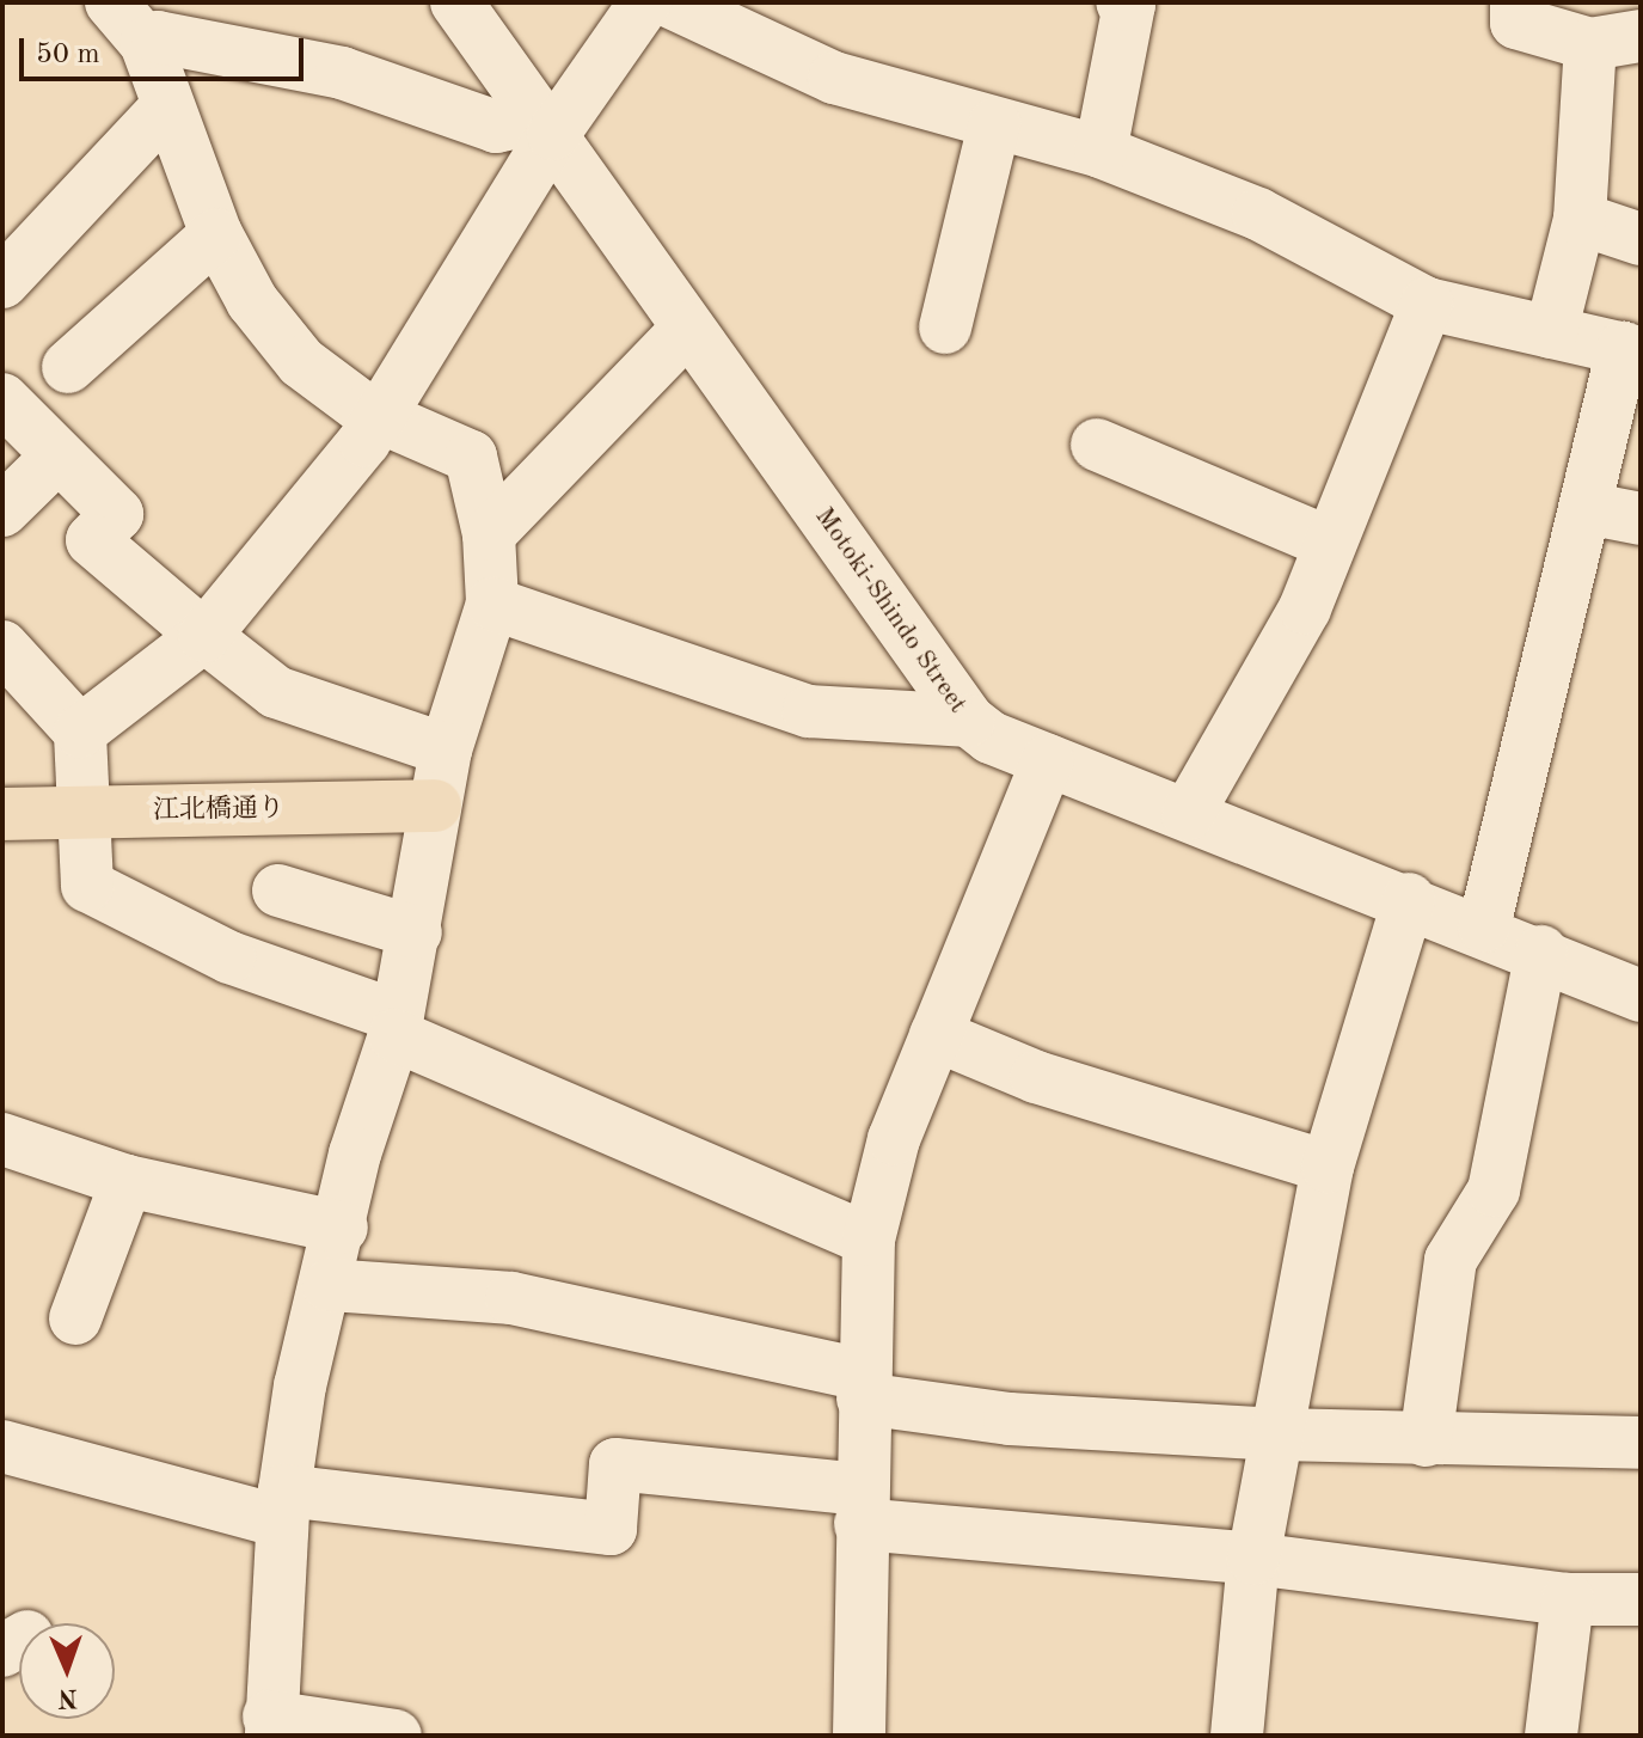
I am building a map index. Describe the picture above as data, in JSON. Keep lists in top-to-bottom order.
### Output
{
  "streets": {
    "main road": ["江北橋通り"],
    "street": ["Motoki-Shindo Street"]
  },
  "scale_bar": "50 m",
  "north": "bottom"
}
